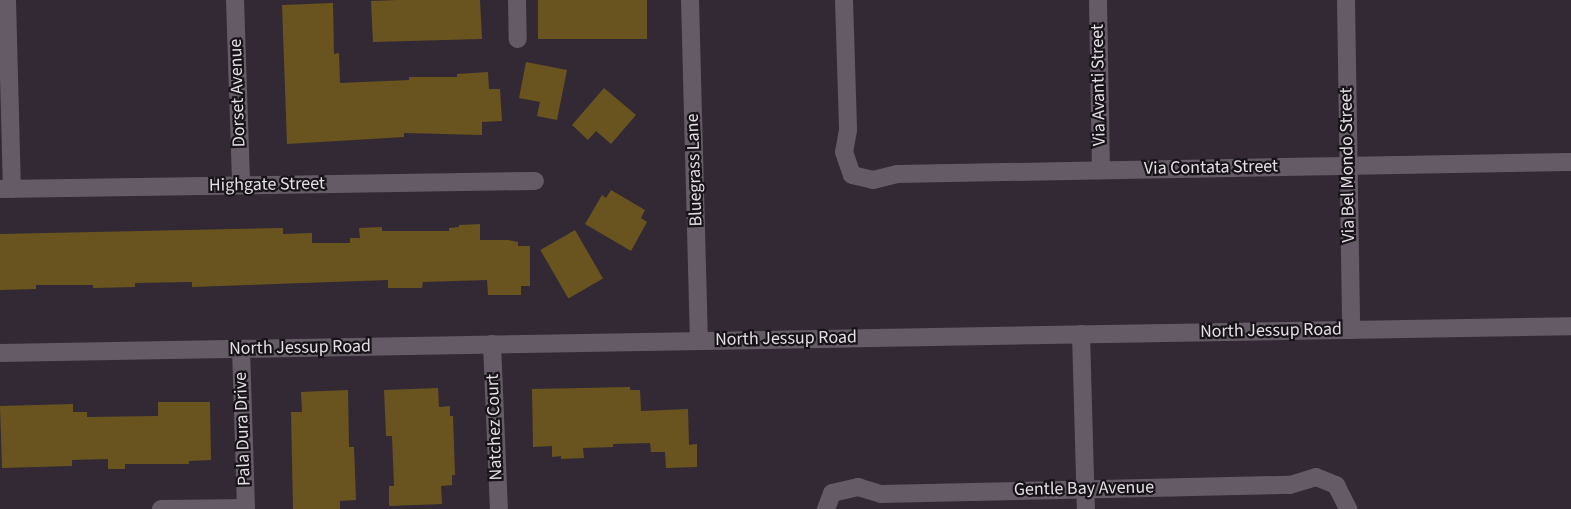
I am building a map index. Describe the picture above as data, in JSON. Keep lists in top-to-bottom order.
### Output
{
  "streets": {
    "street": [
      "Via Avanti Street",
      "Dorset Avenue",
      "Via Bel Mondo Street",
      "Via Contata Street",
      "Bluegrass Lane",
      "Highgate Street",
      "North Jessup Road",
      "Natchez Court",
      "Pala Dura Drive",
      "Gentle Bay Avenue"
    ]
  },
  "crossings": [
    ["Via Avanti Street", "Via Contata Street"],
    ["Dorset Avenue", "Highgate Street"],
    ["Via Bel Mondo Street", "Via Contata Street"],
    ["Via Bel Mondo Street", "North Jessup Road"],
    ["Bluegrass Lane", "North Jessup Road"],
    ["North Jessup Road", "Natchez Court"],
    ["North Jessup Road", "Pala Dura Drive"]
  ]
}
